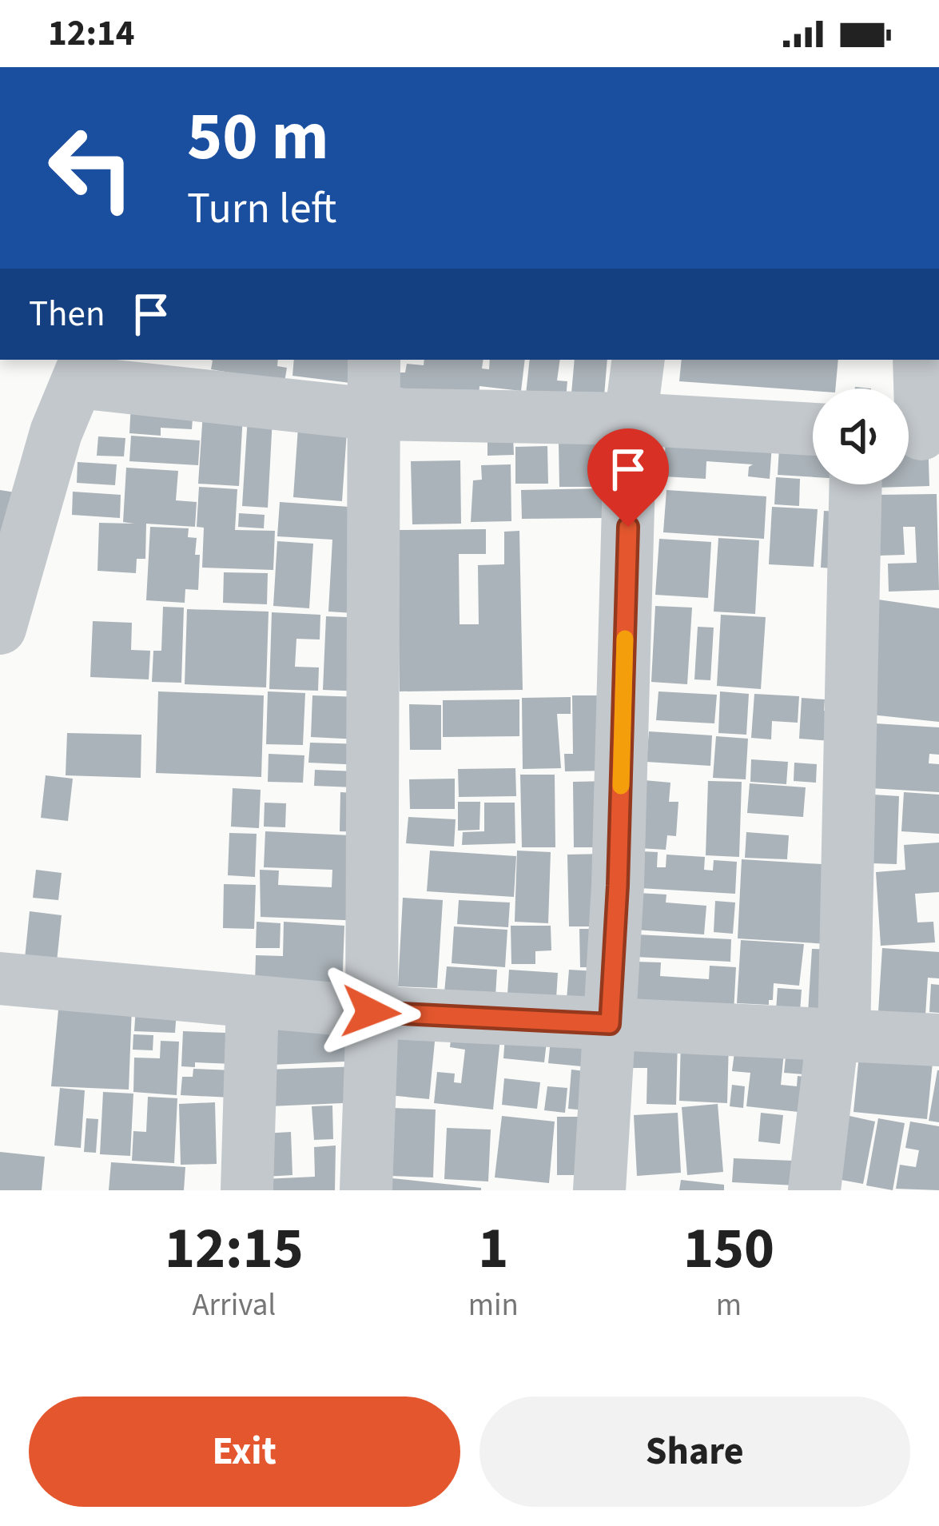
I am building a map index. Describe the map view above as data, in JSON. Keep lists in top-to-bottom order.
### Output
{
  "page": {
    "status": "12:14",
    "turn": ["50 m", "Turn left"],
    "then": "Then",
    "eta": [
      "12:15",
      "Arrival",
      "1",
      "min",
      "150",
      "m"
    ],
    "buttons": ["Exit", "Share"]
  }
}
